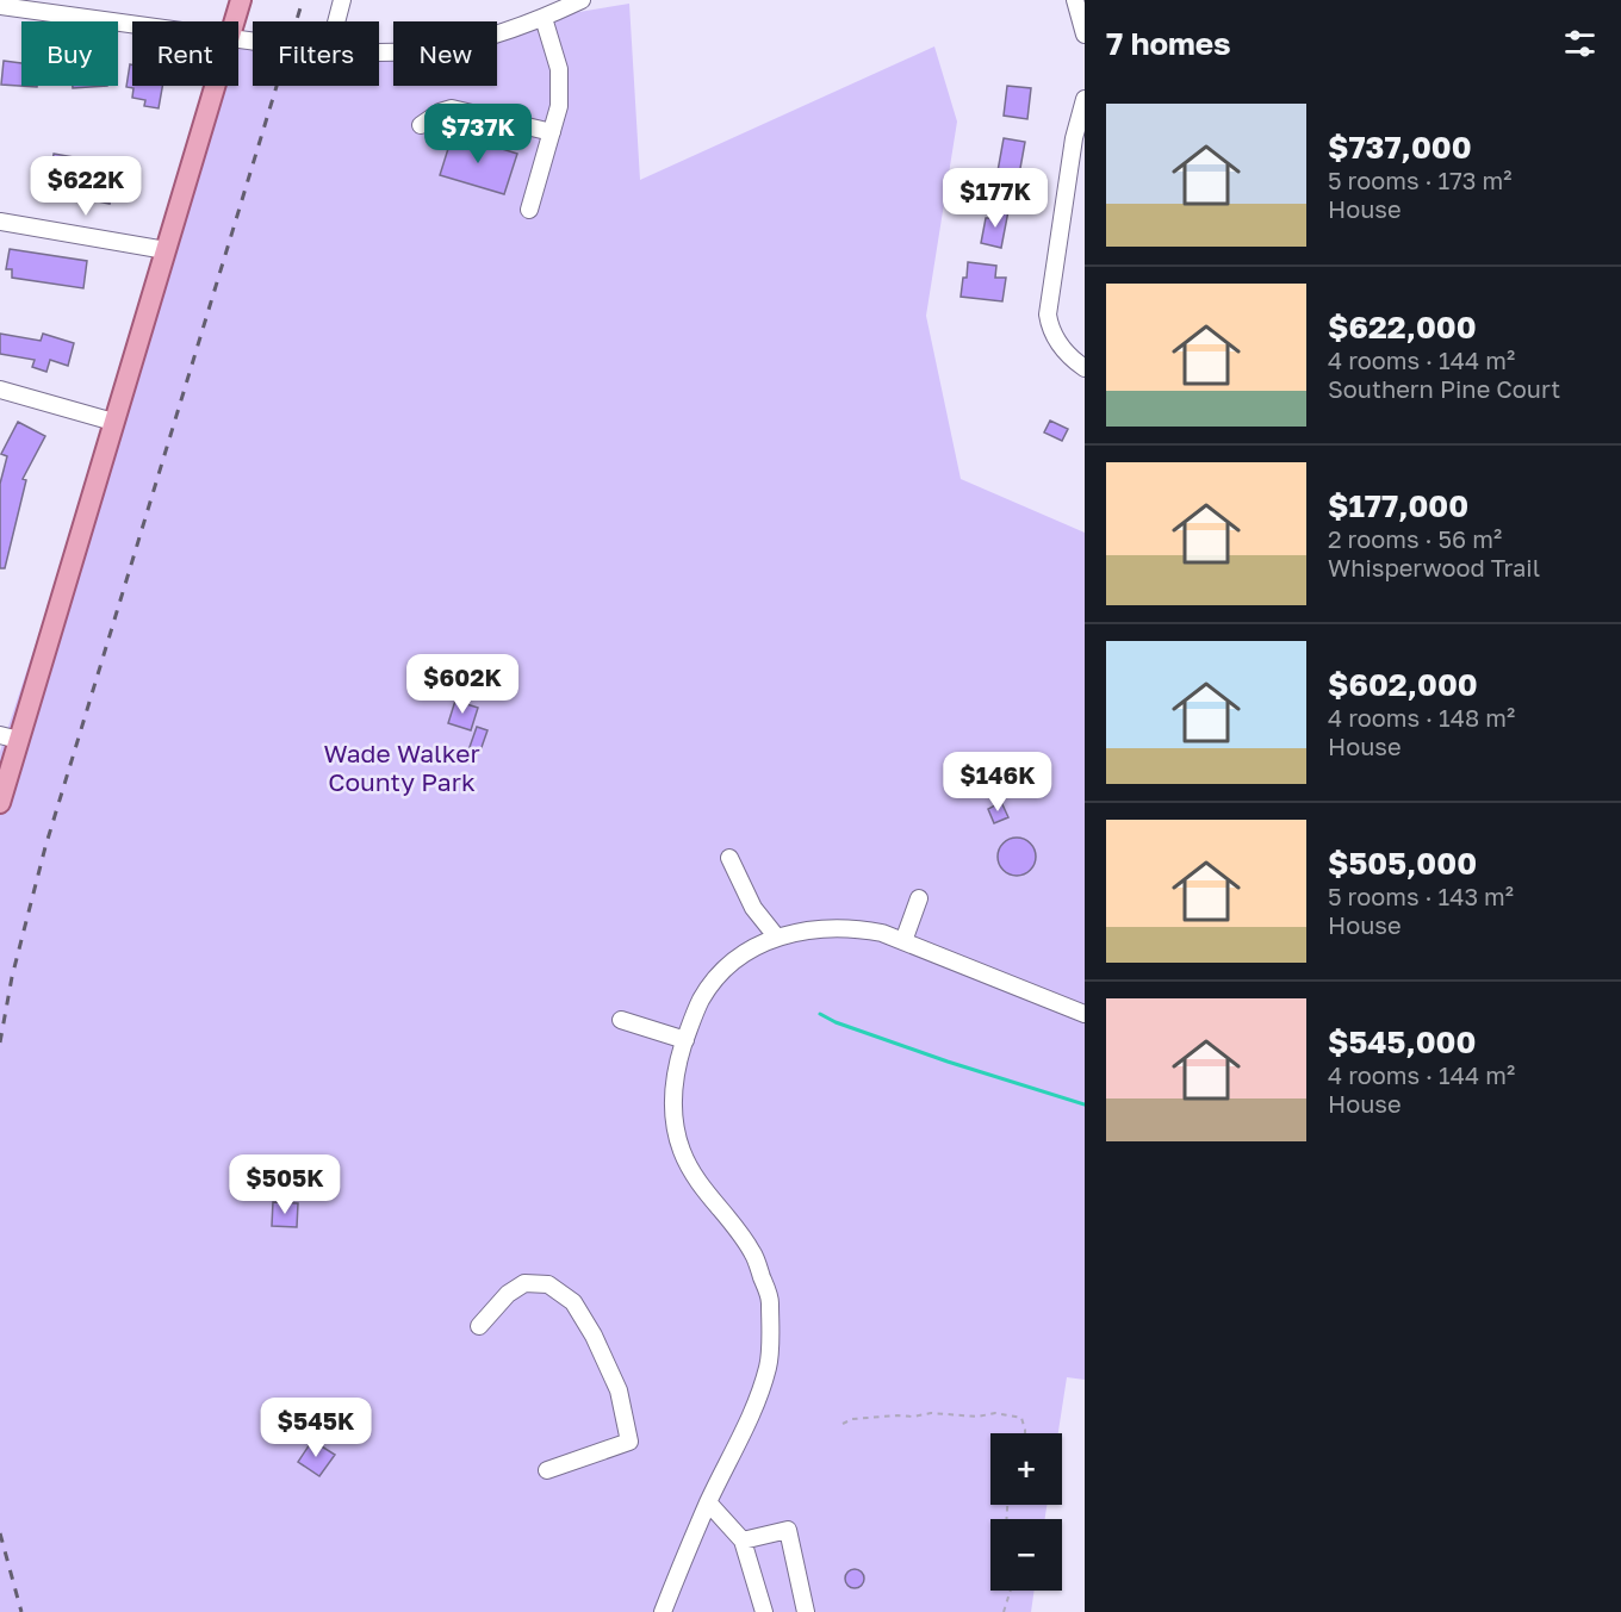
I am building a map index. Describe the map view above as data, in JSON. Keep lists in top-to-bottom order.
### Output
{
  "parks": ["Wade Walker County Park"],
  "page": {
    "heading": "7 homes",
    "chip": [
      "Buy",
      "Rent",
      "Filters",
      "New"
    ],
    "list": [
      {
        "name": "$737,000",
        "note": "5 rooms · 173 m² · House"
      },
      {
        "name": "$622,000",
        "note": "4 rooms · 144 m² · Southern Pine Court"
      },
      {
        "name": "$177,000",
        "note": "2 rooms · 56 m² · Whisperwood Trail"
      },
      {
        "name": "$602,000",
        "note": "4 rooms · 148 m² · House"
      },
      {
        "name": "$505,000",
        "note": "5 rooms · 143 m² · House"
      },
      {
        "name": "$545,000",
        "note": "4 rooms · 144 m² · House"
      }
    ],
    "price": [
      "$737K",
      "$622K",
      "$177K",
      "$602K",
      "$146K",
      "$505K",
      "$545K"
    ],
    "map_buttons": ["+", "−"]
  }
}
